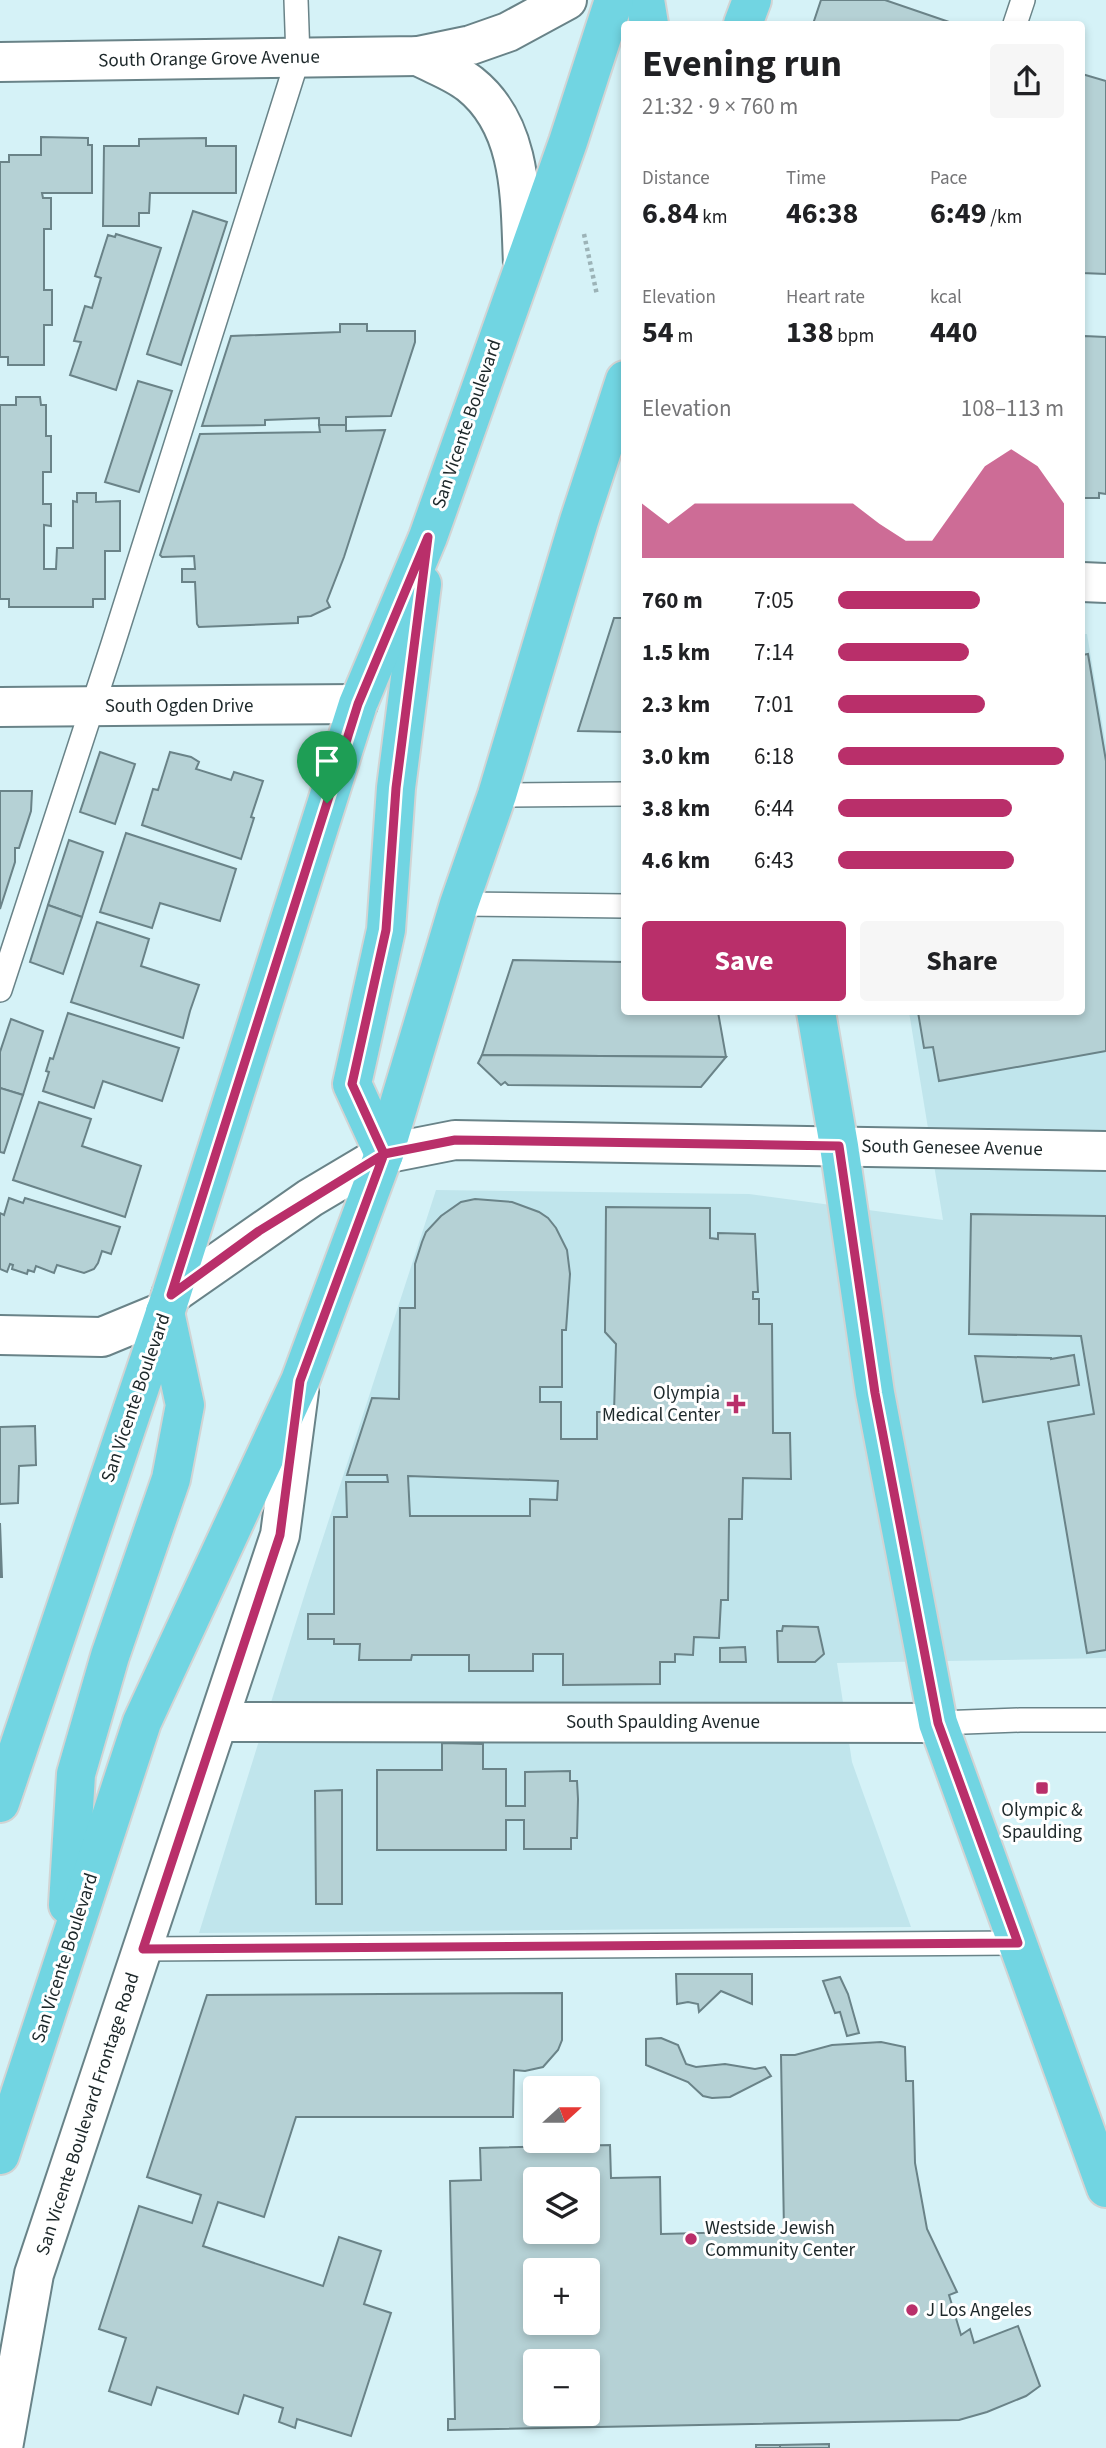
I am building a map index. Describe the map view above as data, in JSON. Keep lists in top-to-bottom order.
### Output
{
  "streets": {
    "main road": ["San Vicente Boulevard"],
    "street": [
      "South Orange Grove Avenue",
      "South Ogden Drive",
      "South Genesee Avenue",
      "South Spaulding Avenue",
      "San Vicente Boulevard Frontage Road"
    ]
  },
  "crossings": [
    ["South Orange Grove Avenue", "San Vicente Boulevard"],
    ["San Vicente Boulevard", "South Ogden Drive"],
    ["San Vicente Boulevard", "South Genesee Avenue"],
    ["San Vicente Boulevard", "San Vicente Boulevard Frontage Road"],
    ["South Spaulding Avenue", "San Vicente Boulevard Frontage Road"]
  ],
  "places": {
    "health": ["Olympia Medical Center"],
    "transit": ["Olympic & Spaulding"],
    "other": ["Westside Jewish Community Center", "J Los Angeles"]
  },
  "north": "right",
  "page": {
    "heading": ["Evening run", "21:32 · 9 × 760 m"],
    "stats": [
      ["Distance", "6.84 km"],
      ["Time", "46:38"],
      ["Pace", "6:49 /km"],
      ["Elevation", "54 m"],
      ["Heart rate", "138 bpm"],
      ["kcal", "440"]
    ],
    "chart": ["Elevation", "108–113 m"],
    "list": [
      {
        "name": "760 m",
        "note": "7:05"
      },
      {
        "name": "1.5 km",
        "note": "7:14"
      },
      {
        "name": "2.3 km",
        "note": "7:01"
      },
      {
        "name": "3.0 km",
        "note": "6:18"
      },
      {
        "name": "3.8 km",
        "note": "6:44"
      },
      {
        "name": "4.6 km",
        "note": "6:43"
      }
    ],
    "buttons": ["Save", "Share"],
    "map_buttons": ["+", "−"]
  }
}
